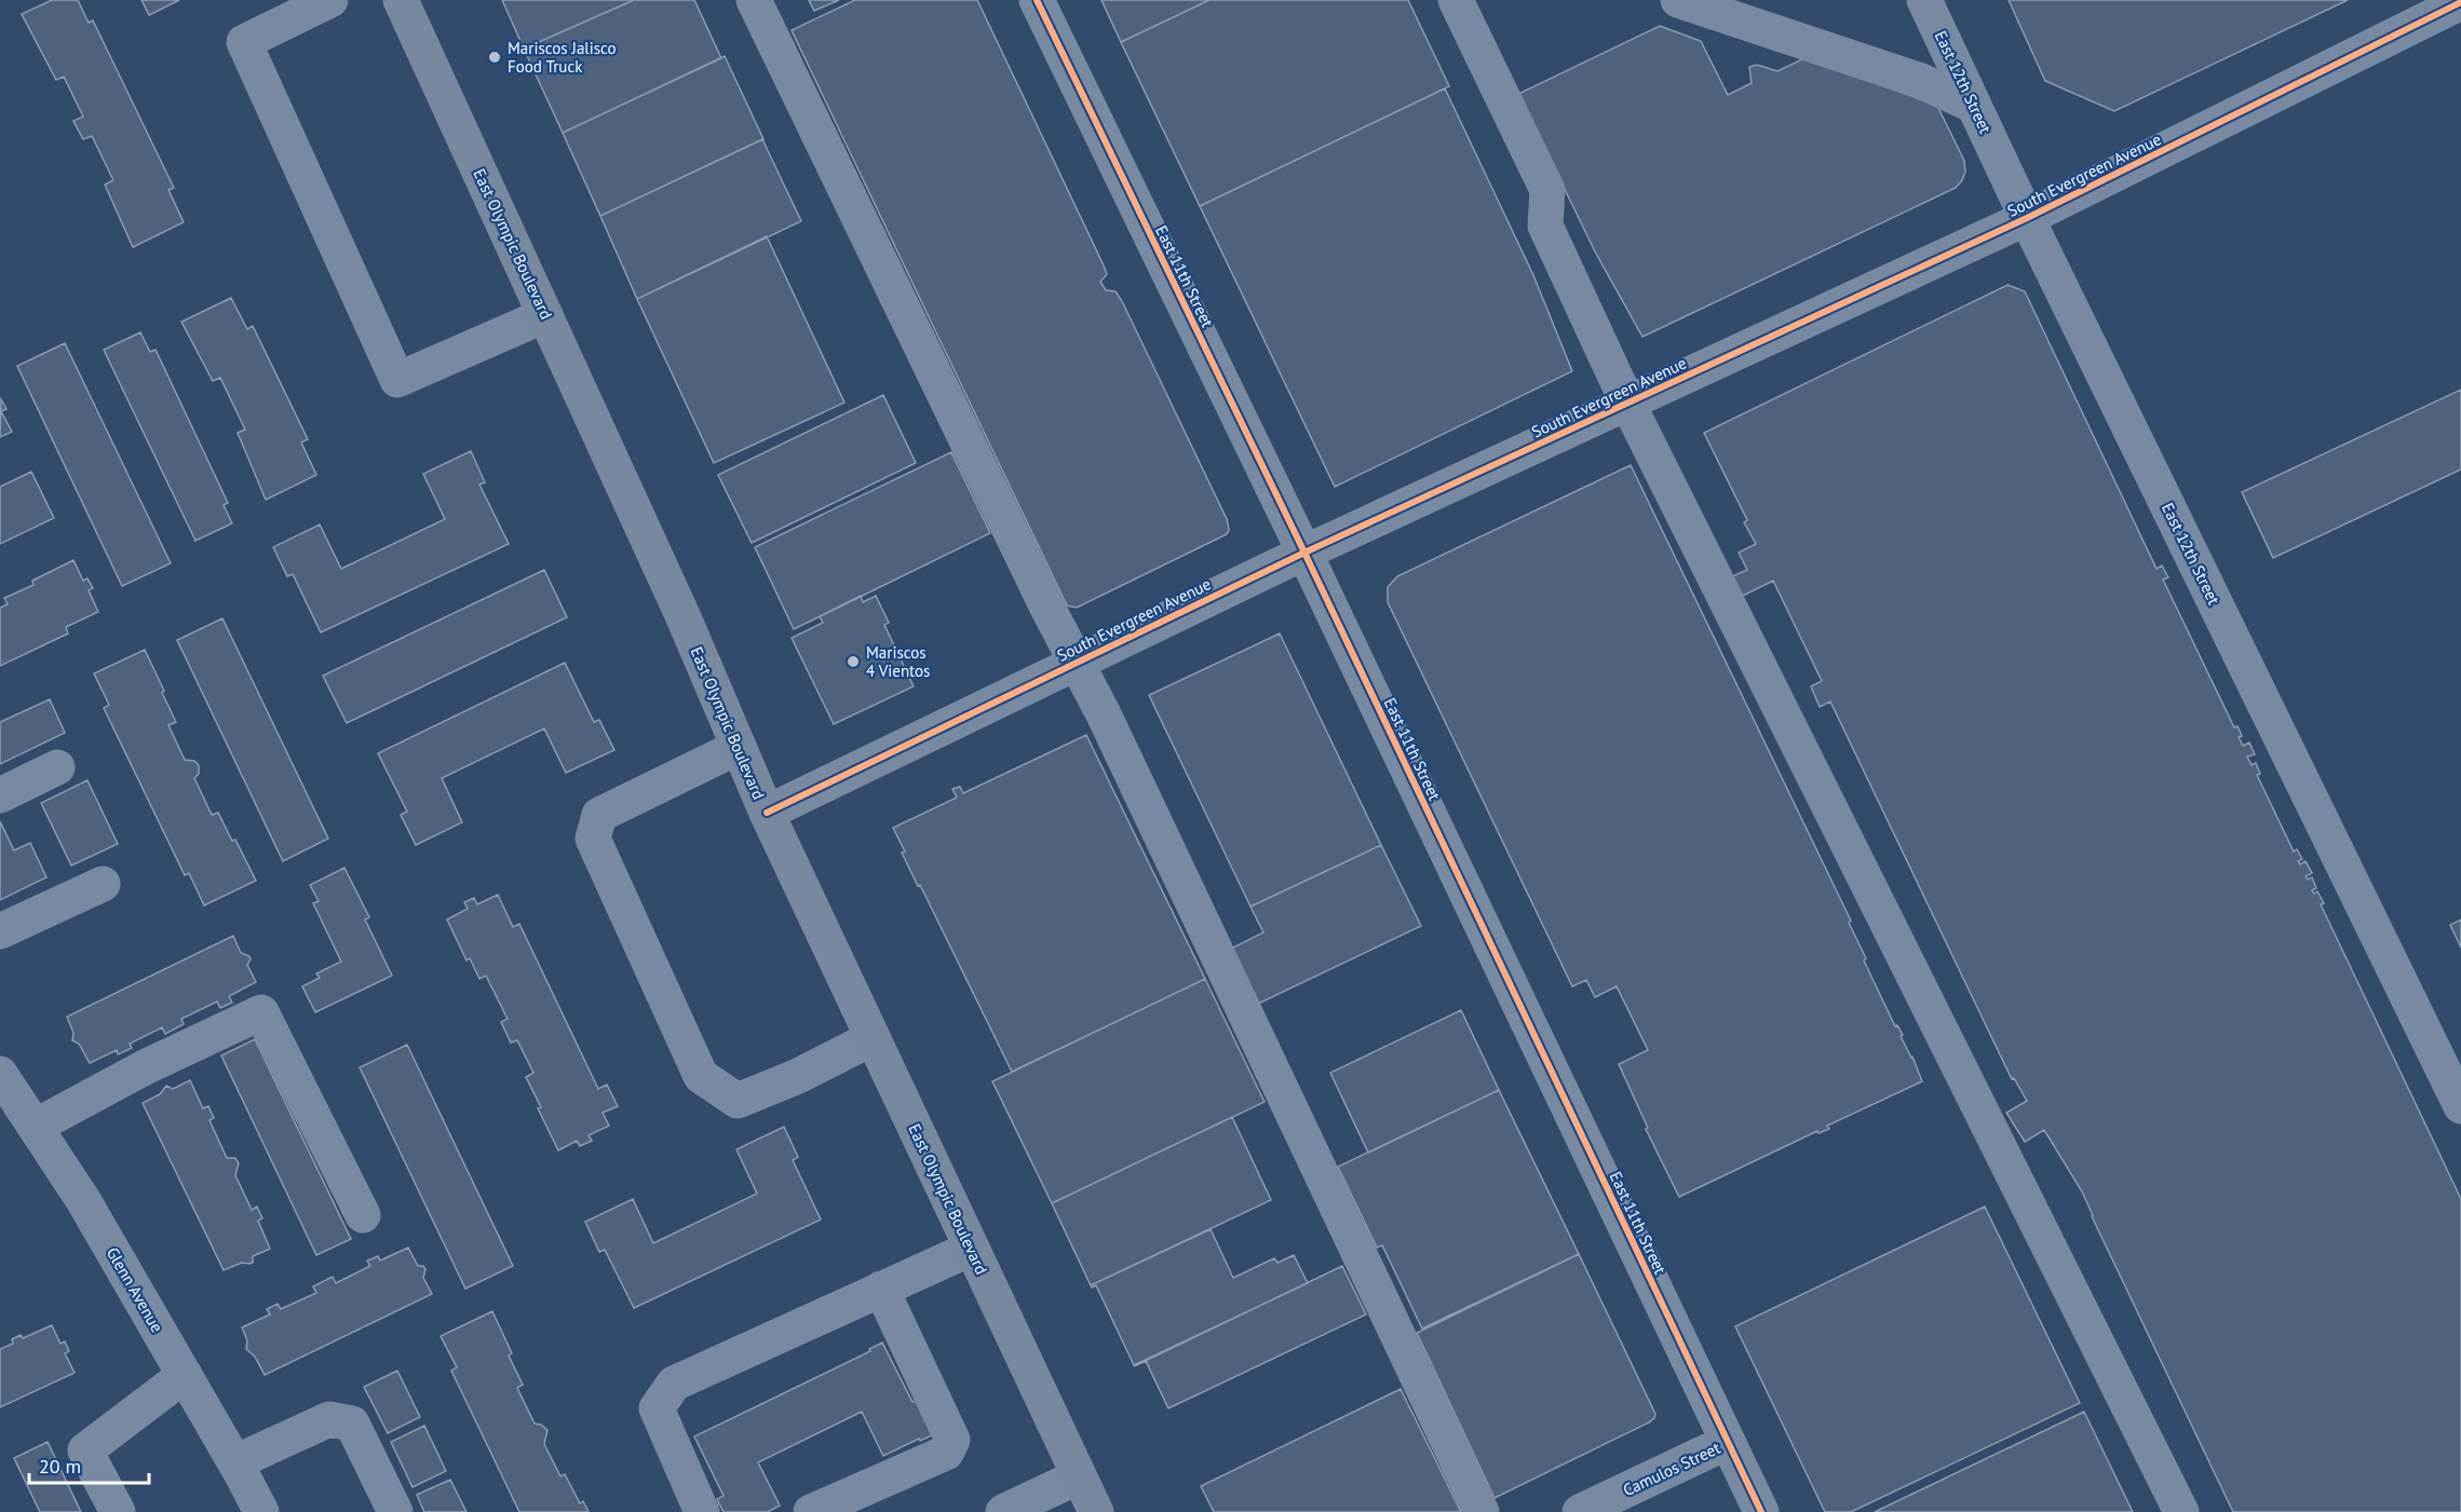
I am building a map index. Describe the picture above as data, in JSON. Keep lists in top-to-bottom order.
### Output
{
  "streets": {
    "main road": ["East Olympic Boulevard"],
    "street": [
      "East 12th Street",
      "South Evergreen Avenue",
      "East 11th Street",
      "Glenn Avenue",
      "Camulos Street"
    ]
  },
  "crossings": [
    ["East 12th Street", "South Evergreen Avenue"],
    ["South Evergreen Avenue", "East Olympic Boulevard"],
    ["South Evergreen Avenue", "East 11th Street"],
    ["East 11th Street", "Camulos Street"]
  ],
  "places": ["Mariscos Jalisco Food Truck", "Mariscos 4 Vientos"],
  "scale_bar": "20 m"
}
